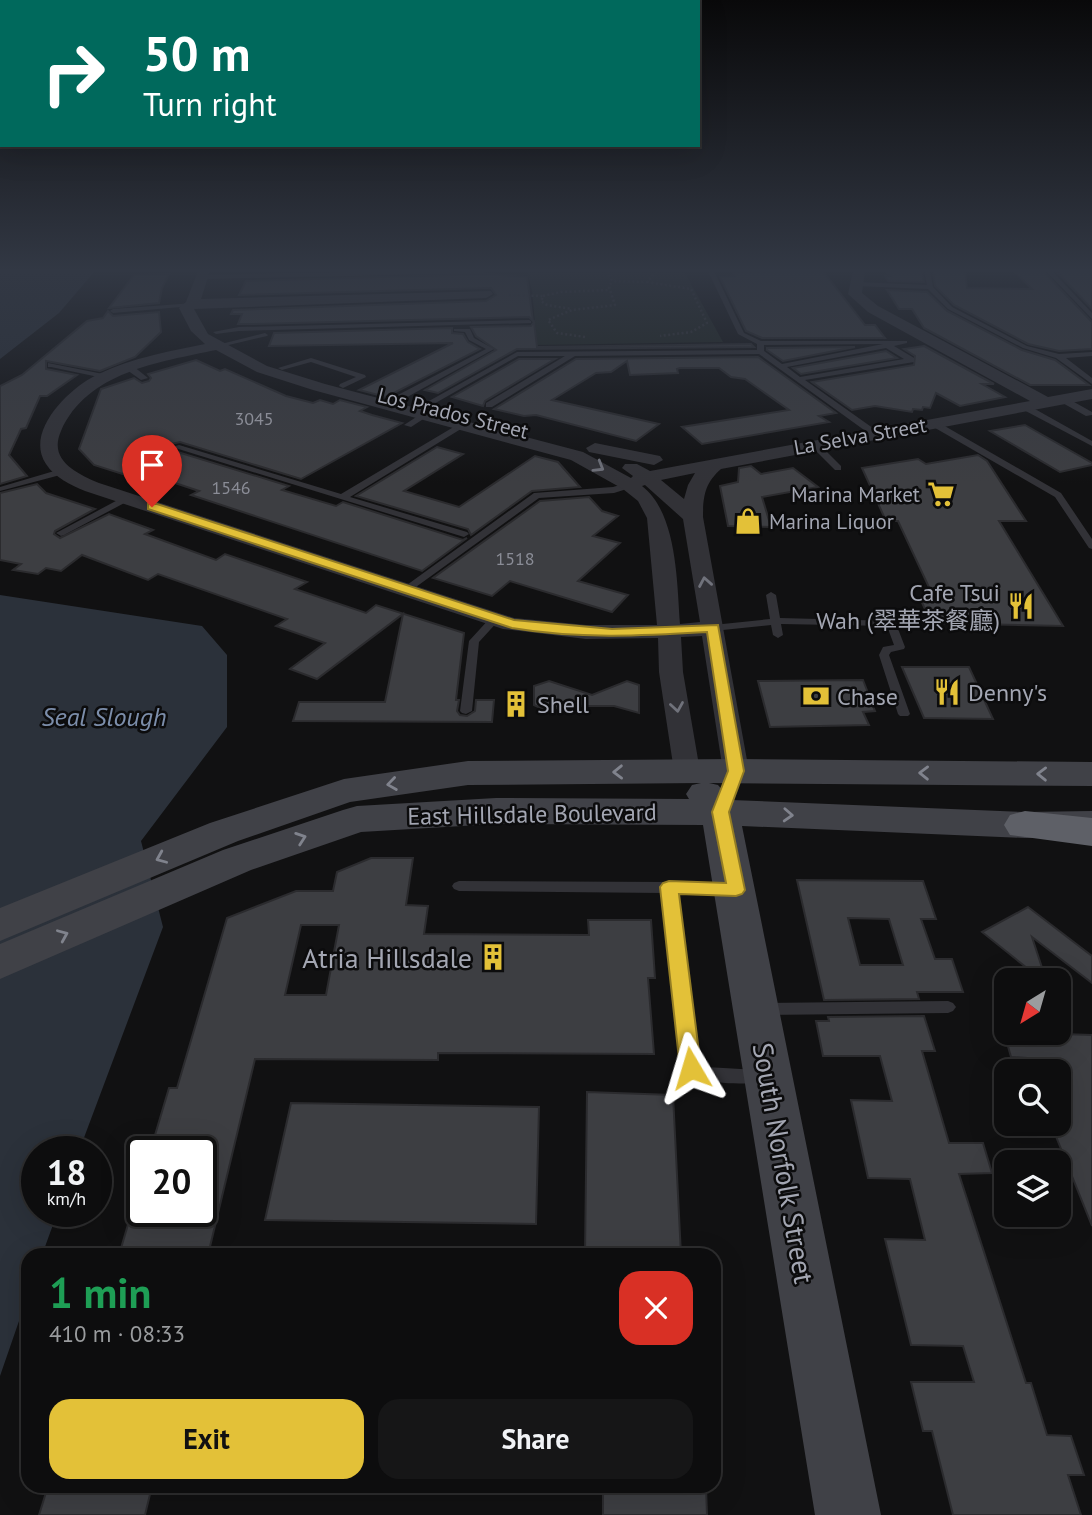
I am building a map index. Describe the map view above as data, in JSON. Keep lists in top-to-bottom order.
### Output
{
  "streets": {
    "main road": ["East Hillsdale Boulevard", "South Norfolk Street"],
    "street": ["Los Prados Street", "La Selva Street"]
  },
  "crossings": [
    ["Los Prados Street", "La Selva Street"],
    ["East Hillsdale Boulevard", "South Norfolk Street"]
  ],
  "water": ["Seal Slough"],
  "places": {
    "supermarket": ["Marina Market"],
    "shop": ["Marina Liquor"],
    "restaurant": ["Cafe Tsui Wah (翠華茶餐廳)", "Denny's"],
    "bank": ["Chase"],
    "building": ["Shell", "Atria Hillsdale"]
  },
  "house_numbers": ["3045", "1546", "1518"],
  "north": "bottom left",
  "page": {
    "turn": ["50 m", "Turn right"],
    "speed": "18 km/h",
    "limit": "20",
    "heading": ["1 min", "410 m · 08:33"],
    "buttons": ["Exit", "Share"]
  }
}
